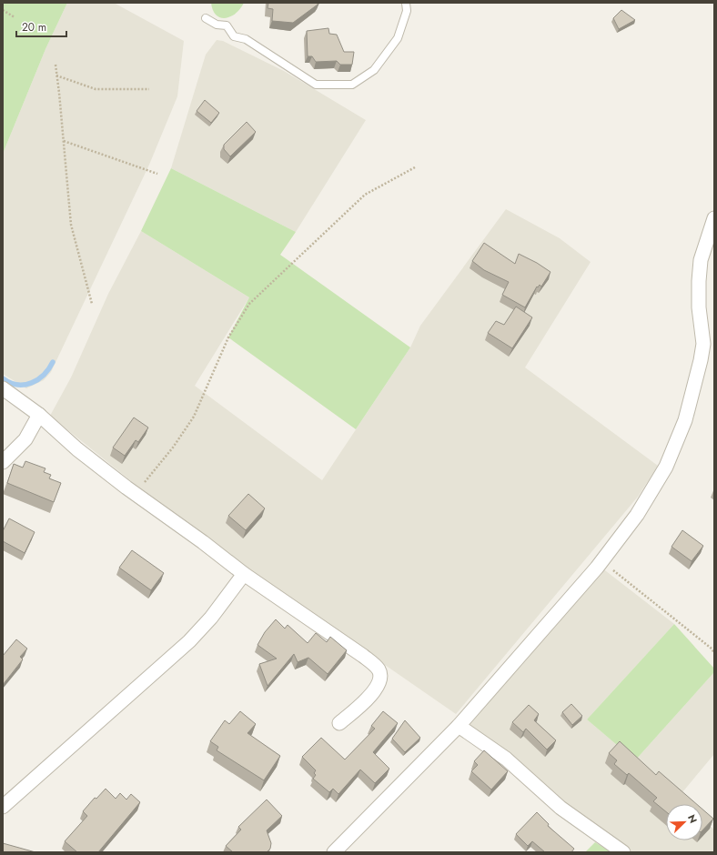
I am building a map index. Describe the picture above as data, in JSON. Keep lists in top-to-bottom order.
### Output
{
  "scale_bar": "20 m",
  "north": "top right"
}
